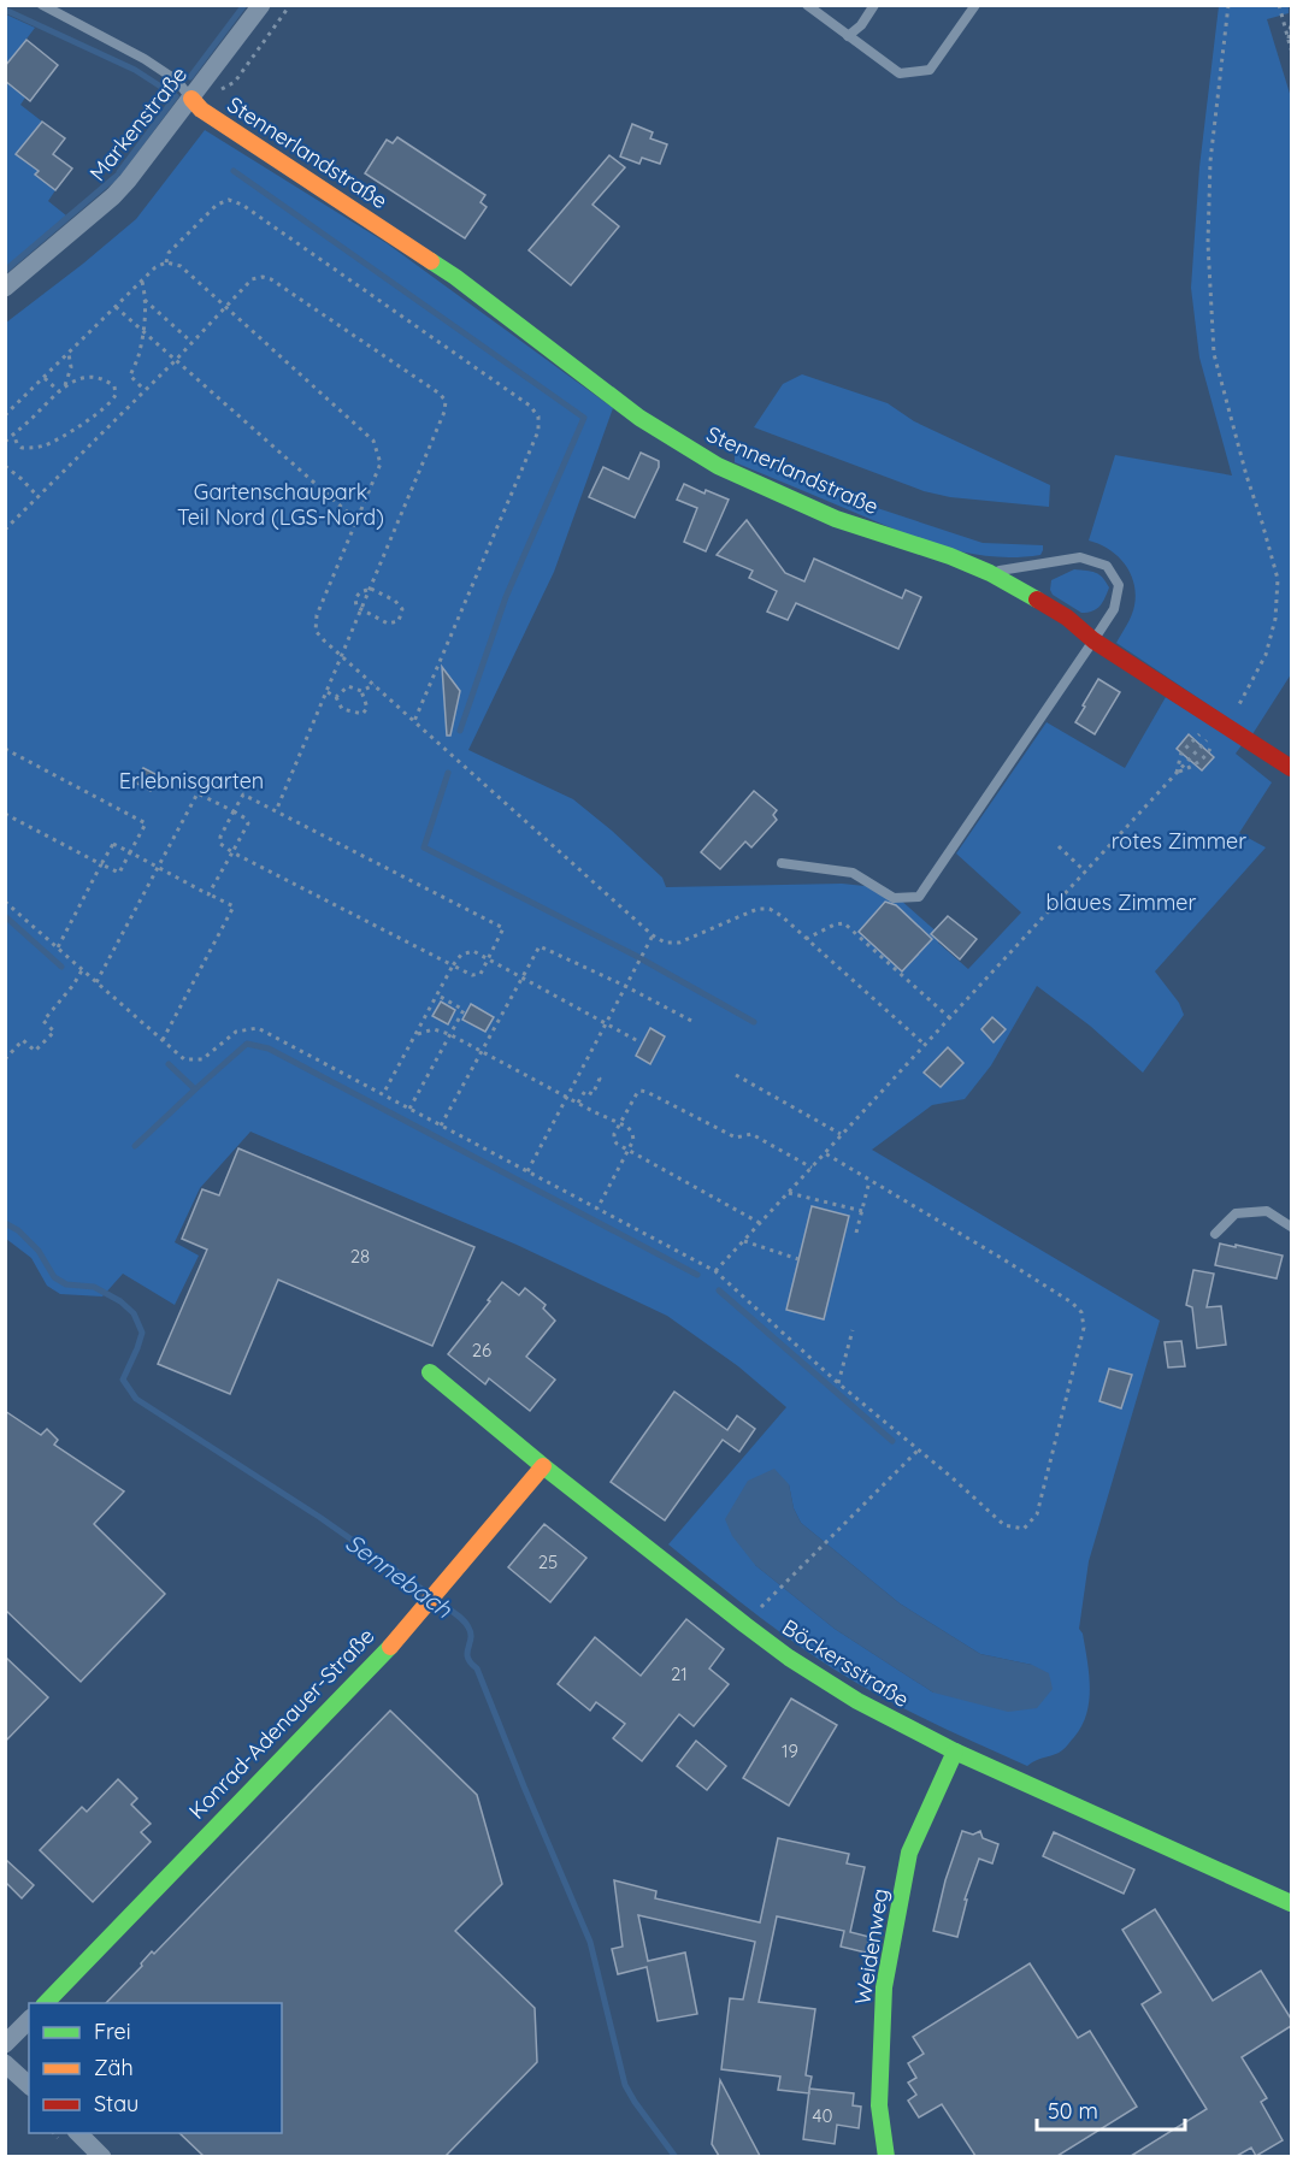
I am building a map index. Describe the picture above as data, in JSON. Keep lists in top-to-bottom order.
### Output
{
  "streets": {
    "street": [
      "Markenstraße",
      "Stennerlandstraße",
      "Böckersstraße",
      "Konrad-Adenauer-Straße",
      "Weidenweg"
    ]
  },
  "crossings": [
    ["Markenstraße", "Stennerlandstraße"],
    ["Böckersstraße", "Konrad-Adenauer-Straße"],
    ["Böckersstraße", "Weidenweg"]
  ],
  "water": ["Sennebach"],
  "parks": [
    "Gartenschaupark Teil Nord (LGS-Nord)",
    "Erlebnisgarten",
    "rotes Zimmer",
    "blaues Zimmer"
  ],
  "house_numbers": [
    "28",
    "26",
    "25",
    "21",
    "19",
    "40"
  ],
  "legend": ["Frei", "Zäh", "Stau"],
  "scale_bar": "50 m"
}
